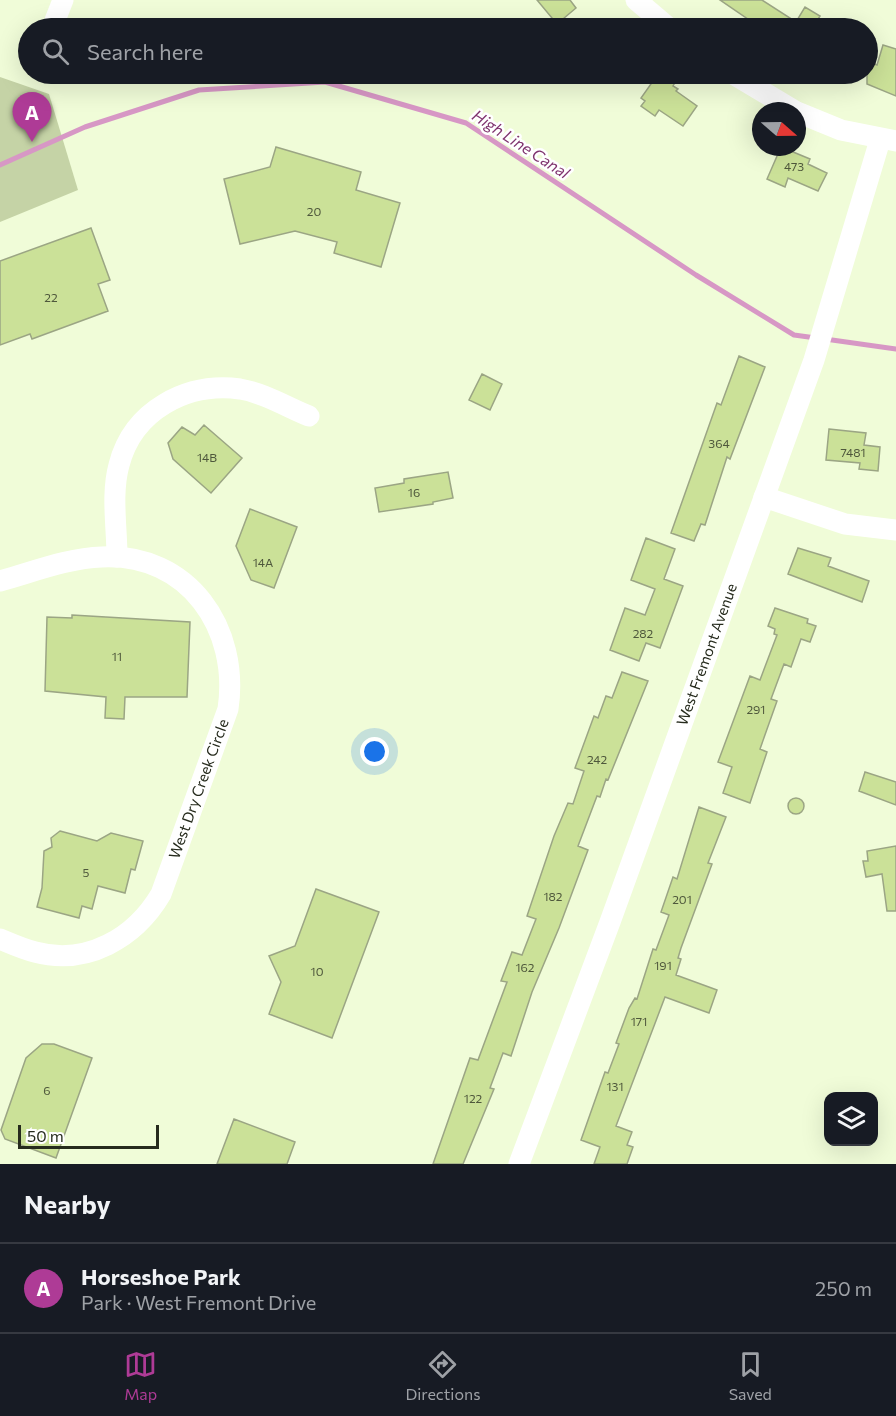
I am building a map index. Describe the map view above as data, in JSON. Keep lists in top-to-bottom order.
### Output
{
  "streets": {
    "street": ["West Fremont Avenue", "West Dry Creek Circle"]
  },
  "water": ["High Line Canal"],
  "house_numbers": [
    "473",
    "20",
    "22",
    "364",
    "7481",
    "14B",
    "16",
    "14A",
    "282",
    "11",
    "291",
    "242",
    "5",
    "182",
    "201",
    "191",
    "162",
    "10",
    "171",
    "131",
    "6",
    "122"
  ],
  "scale_bar": "50 m",
  "north": "right",
  "page": {
    "search": "Search here",
    "pins": "A",
    "scale": "50 m",
    "heading": "Nearby",
    "list": [
      {
        "mark": "A",
        "name": "Horseshoe Park",
        "note": "Park · West Fremont Drive",
        "value": "250 m"
      }
    ],
    "nav": ["Map", "Directions", "Saved"]
  }
}
